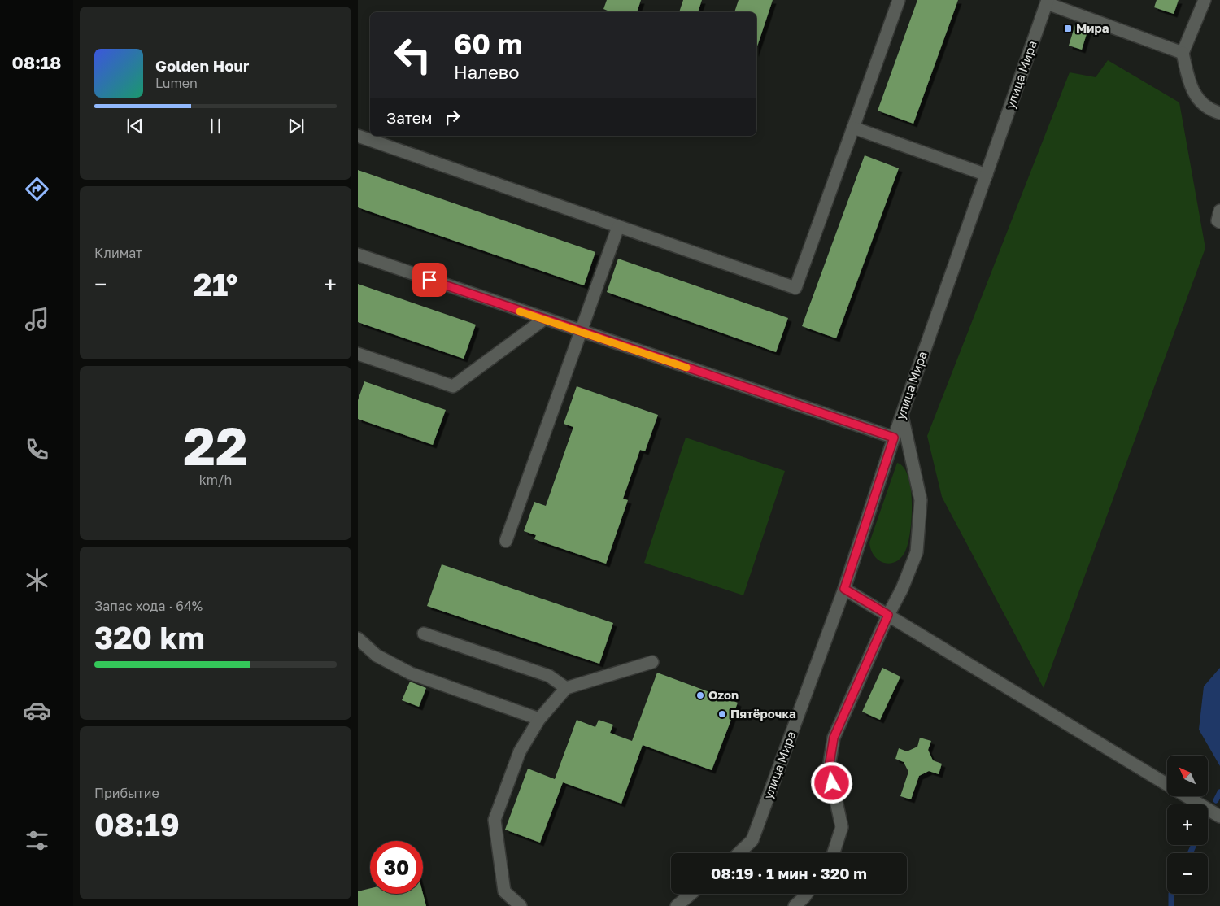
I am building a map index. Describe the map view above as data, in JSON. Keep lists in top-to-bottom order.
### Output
{
  "streets": {
    "street": ["улица Мира"]
  },
  "places": {
    "transit": ["Мира"],
    "other": ["Ozon", "Пятёрочка"]
  },
  "north": "top left",
  "page": {
    "tabs": "08:18",
    "turn": ["60 m", "Налево"],
    "song": ["Golden Hour", "Lumen"],
    "then": "Затем",
    "tile": [
      "Климат",
      ["22", "km/h"],
      ["Запас хода · 64%", "320 km"],
      ["Прибытие", "08:19"]
    ],
    "heat": ["−", "21°", "+"],
    "map_buttons": ["+", "−"],
    "limit": "30",
    "trip": "08:19 · 1 мин · 320 m"
  }
}
